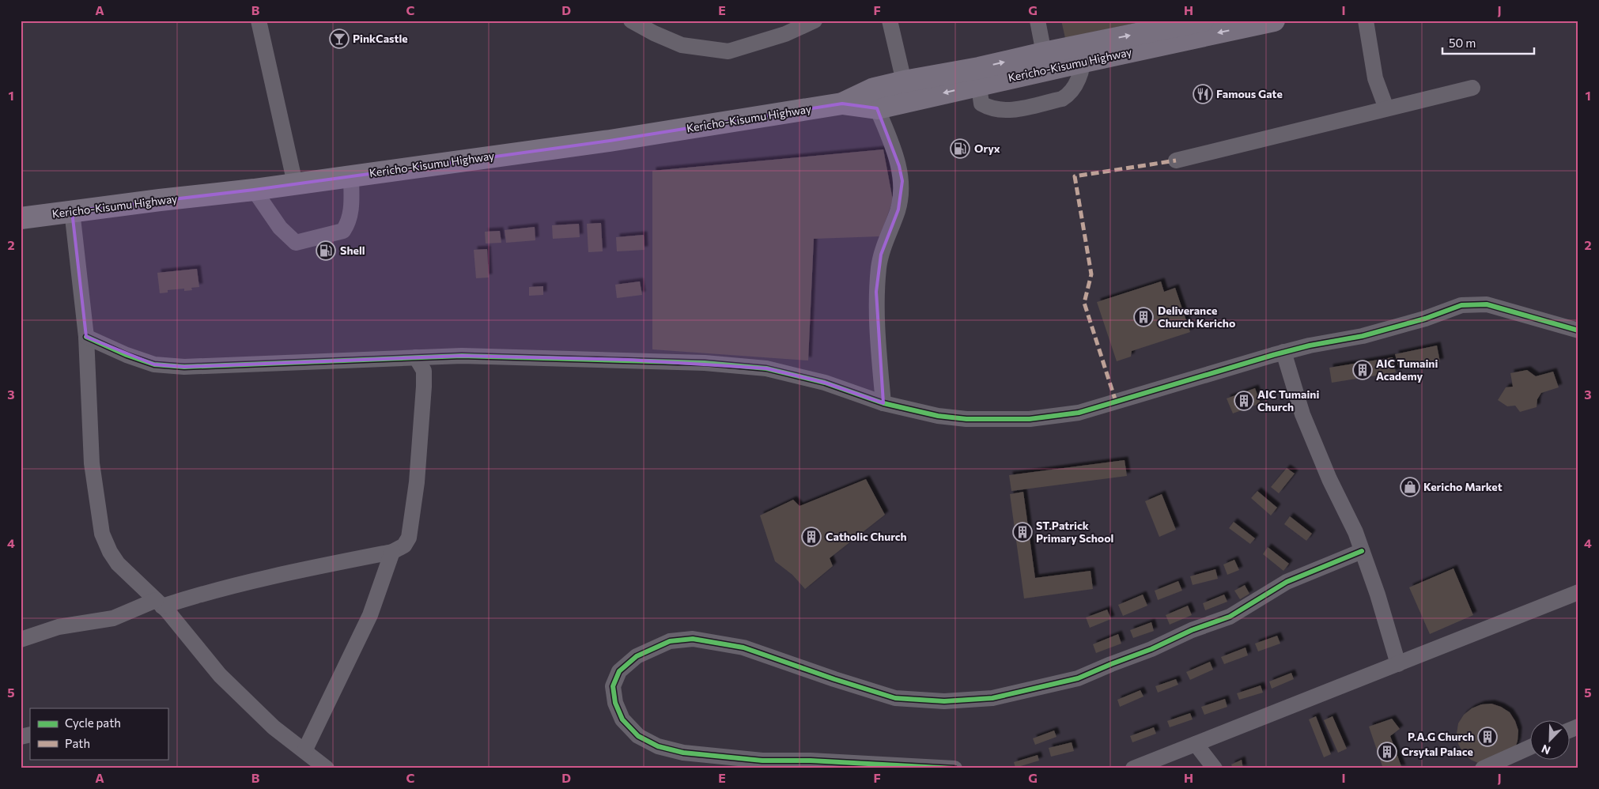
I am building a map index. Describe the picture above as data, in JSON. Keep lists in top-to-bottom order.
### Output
{
  "streets": {
    "highway": ["Kericho-Kisumu Highway"]
  },
  "places": {
    "bar": ["PinkCastle"],
    "restaurant": ["Famous Gate"],
    "fuel station": ["Oryx", "Shell"],
    "building": [
      "Deliverance Church Kericho",
      "AIC Tumaini Academy",
      "AIC Tumaini Church",
      "ST.Patrick Primary School",
      "Catholic Church",
      "P.A.G Church",
      "Crsytal Palace"
    ],
    "shop": ["Kericho Market"]
  },
  "legend": ["Cycle path", "Path"],
  "scale_bar": "50 m",
  "north": "bottom left",
  "grid": {
    "columns": [
      "A",
      "B",
      "C",
      "D",
      "E",
      "F",
      "G",
      "H",
      "I",
      "J"
    ],
    "rows": [
      "1",
      "2",
      "3",
      "4",
      "5"
    ]
  }
}
